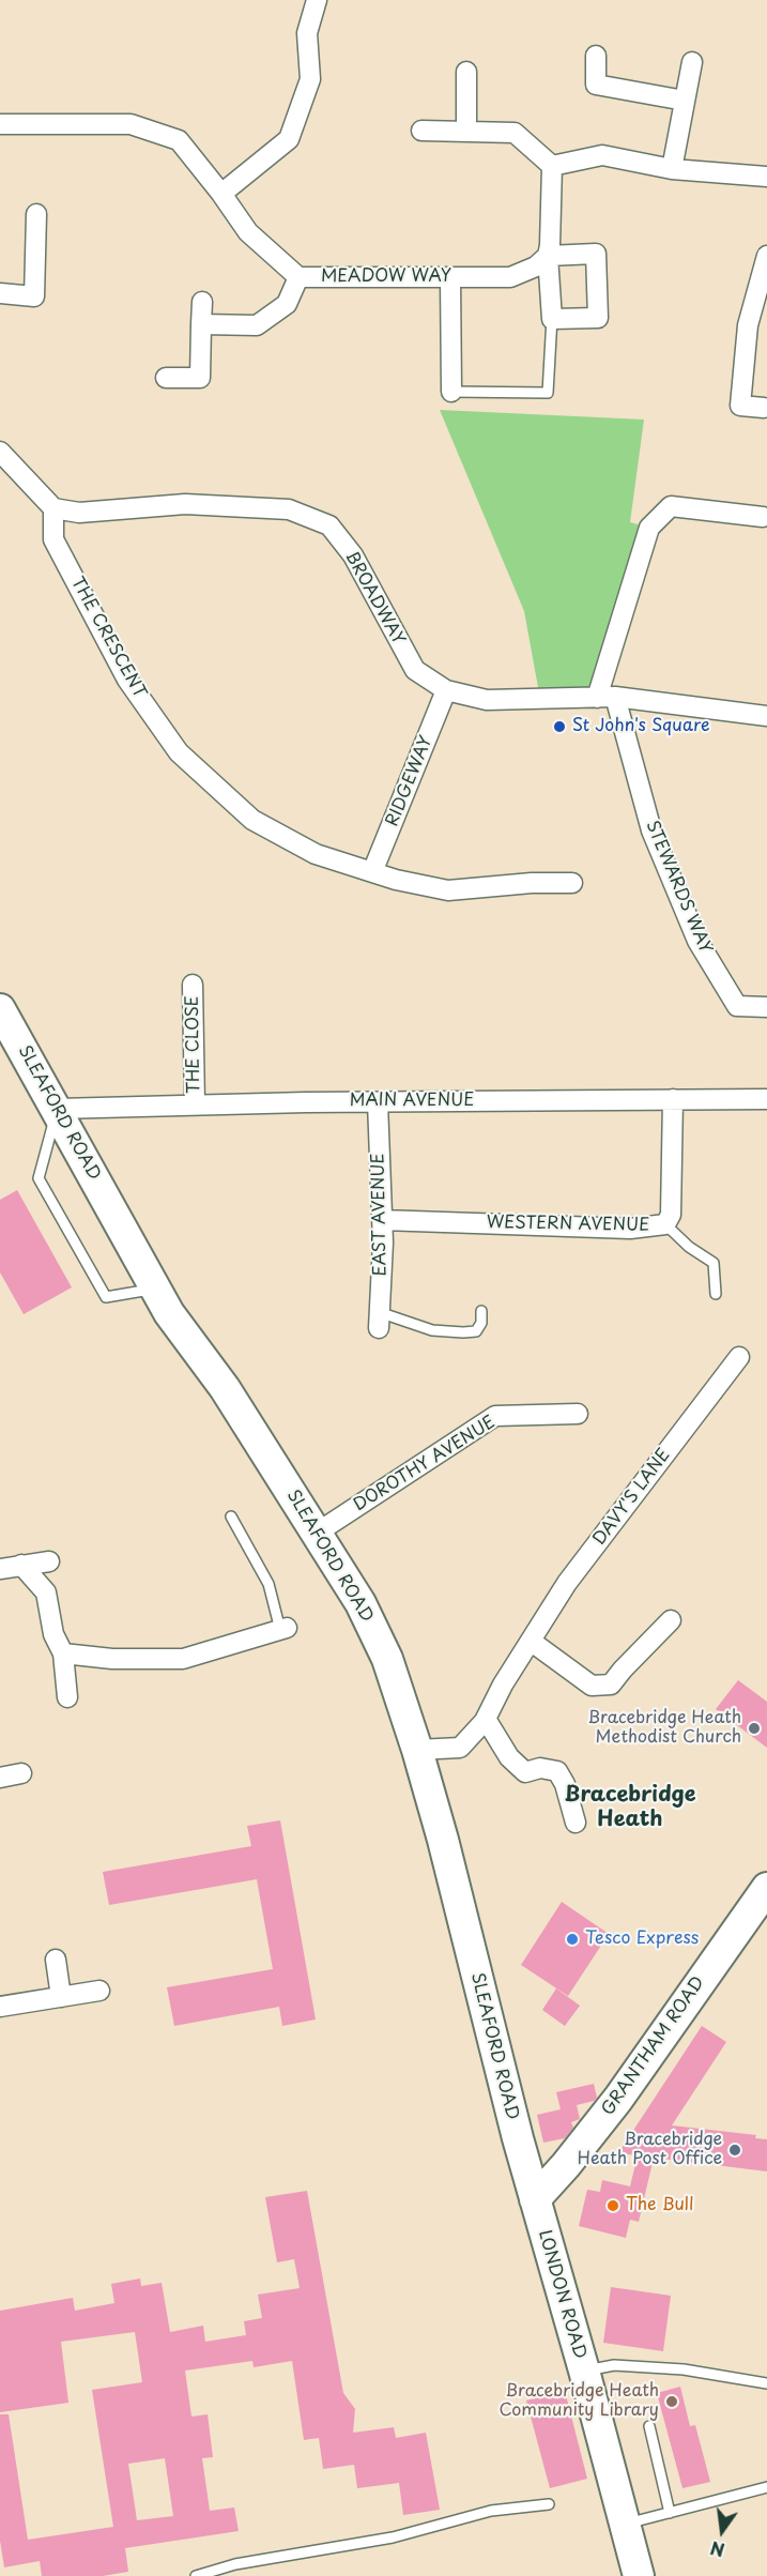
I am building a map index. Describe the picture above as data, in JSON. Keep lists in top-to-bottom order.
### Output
{
  "streets": {
    "main road": ["SLEAFORD ROAD", "GRANTHAM ROAD", "LONDON ROAD"],
    "street": [
      "MEADOW WAY",
      "BROADWAY",
      "THE CRESCENT",
      "RIDGEWAY",
      "STEWARDS WAY",
      "THE CLOSE",
      "MAIN AVENUE",
      "EAST AVENUE",
      "WESTERN AVENUE",
      "DOROTHY AVENUE",
      "DAVY'S LANE"
    ]
  },
  "crossings": [
    ["BROADWAY", "THE CRESCENT"],
    ["BROADWAY", "RIDGEWAY"],
    ["BROADWAY", "STEWARDS WAY"],
    ["THE CRESCENT", "RIDGEWAY"],
    ["THE CLOSE", "MAIN AVENUE"],
    ["MAIN AVENUE", "SLEAFORD ROAD"],
    ["MAIN AVENUE", "EAST AVENUE"],
    ["MAIN AVENUE", "WESTERN AVENUE"],
    ["SLEAFORD ROAD", "DOROTHY AVENUE"],
    ["SLEAFORD ROAD", "DAVY'S LANE"],
    ["SLEAFORD ROAD", "GRANTHAM ROAD"],
    ["SLEAFORD ROAD", "LONDON ROAD"],
    ["EAST AVENUE", "WESTERN AVENUE"],
    ["GRANTHAM ROAD", "LONDON ROAD"]
  ],
  "districts": ["Bracebridge Heath"],
  "places": [
    "St John's Square",
    "Bracebridge Heath Methodist Church",
    "Tesco Express",
    "Bracebridge Heath Post Office",
    "The Bull",
    "Bracebridge Heath Community Library"
  ],
  "north": "bottom"
}
